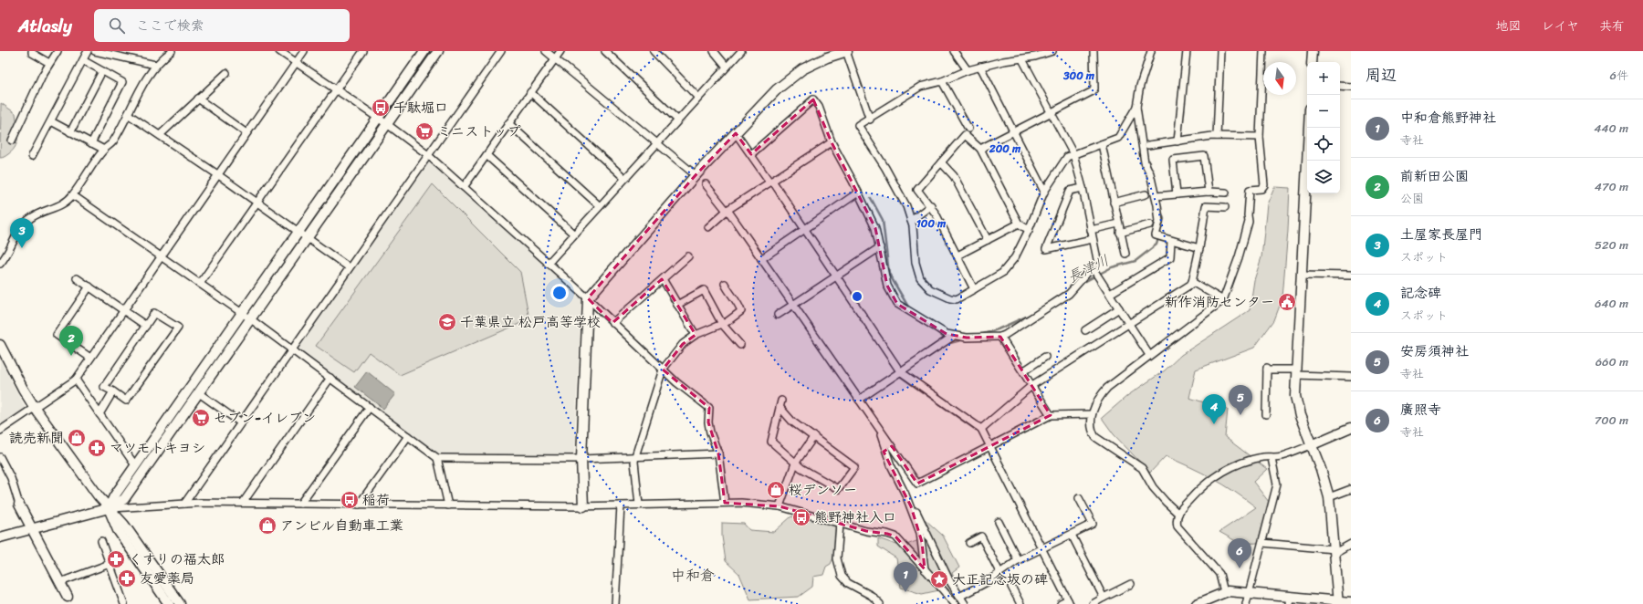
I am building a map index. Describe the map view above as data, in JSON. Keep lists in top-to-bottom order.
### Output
{
  "districts": ["中和倉"],
  "water": ["長津川"],
  "places": {
    "bus stop": ["千駄堀口", "稲荷", "熊野神社入口"],
    "supermarket": ["ミニストップ", "セブン-イレブン"],
    "public building": ["新作消防センター"],
    "school or university": ["千葉県立 松戸高等学校"],
    "shop": ["読売新聞", "桜デンソー", "アンビル自動車工業"],
    "pharmacy": ["マツモトキヨシ", "くすりの福太郎", "友愛薬局"],
    "place": ["大正記念坂の碑"]
  },
  "north": "bottom",
  "page": {
    "header": "Atlasly",
    "search": "ここで検索",
    "nav": ["地図", "レイヤ", "共有"],
    "heading": ["周辺", "6件"],
    "map_buttons": ["+", "−"],
    "list": [
      {
        "mark": "1",
        "name": "中和倉熊野神社",
        "note": "寺社",
        "value": "440 m"
      },
      {
        "mark": "2",
        "name": "前新田公園",
        "note": "公園",
        "value": "470 m"
      },
      {
        "mark": "3",
        "name": "土屋家長屋門",
        "note": "スポット",
        "value": "520 m"
      },
      {
        "mark": "4",
        "name": "記念碑",
        "note": "スポット",
        "value": "640 m"
      },
      {
        "mark": "5",
        "name": "安房須神社",
        "note": "寺社",
        "value": "660 m"
      },
      {
        "mark": "6",
        "name": "廣照寺",
        "note": "寺社",
        "value": "700 m"
      }
    ],
    "pins": [
      "3",
      "2",
      "5",
      "4",
      "6",
      "1"
    ]
  },
  "rings": ["300 m", "200 m", "100 m"]
}
